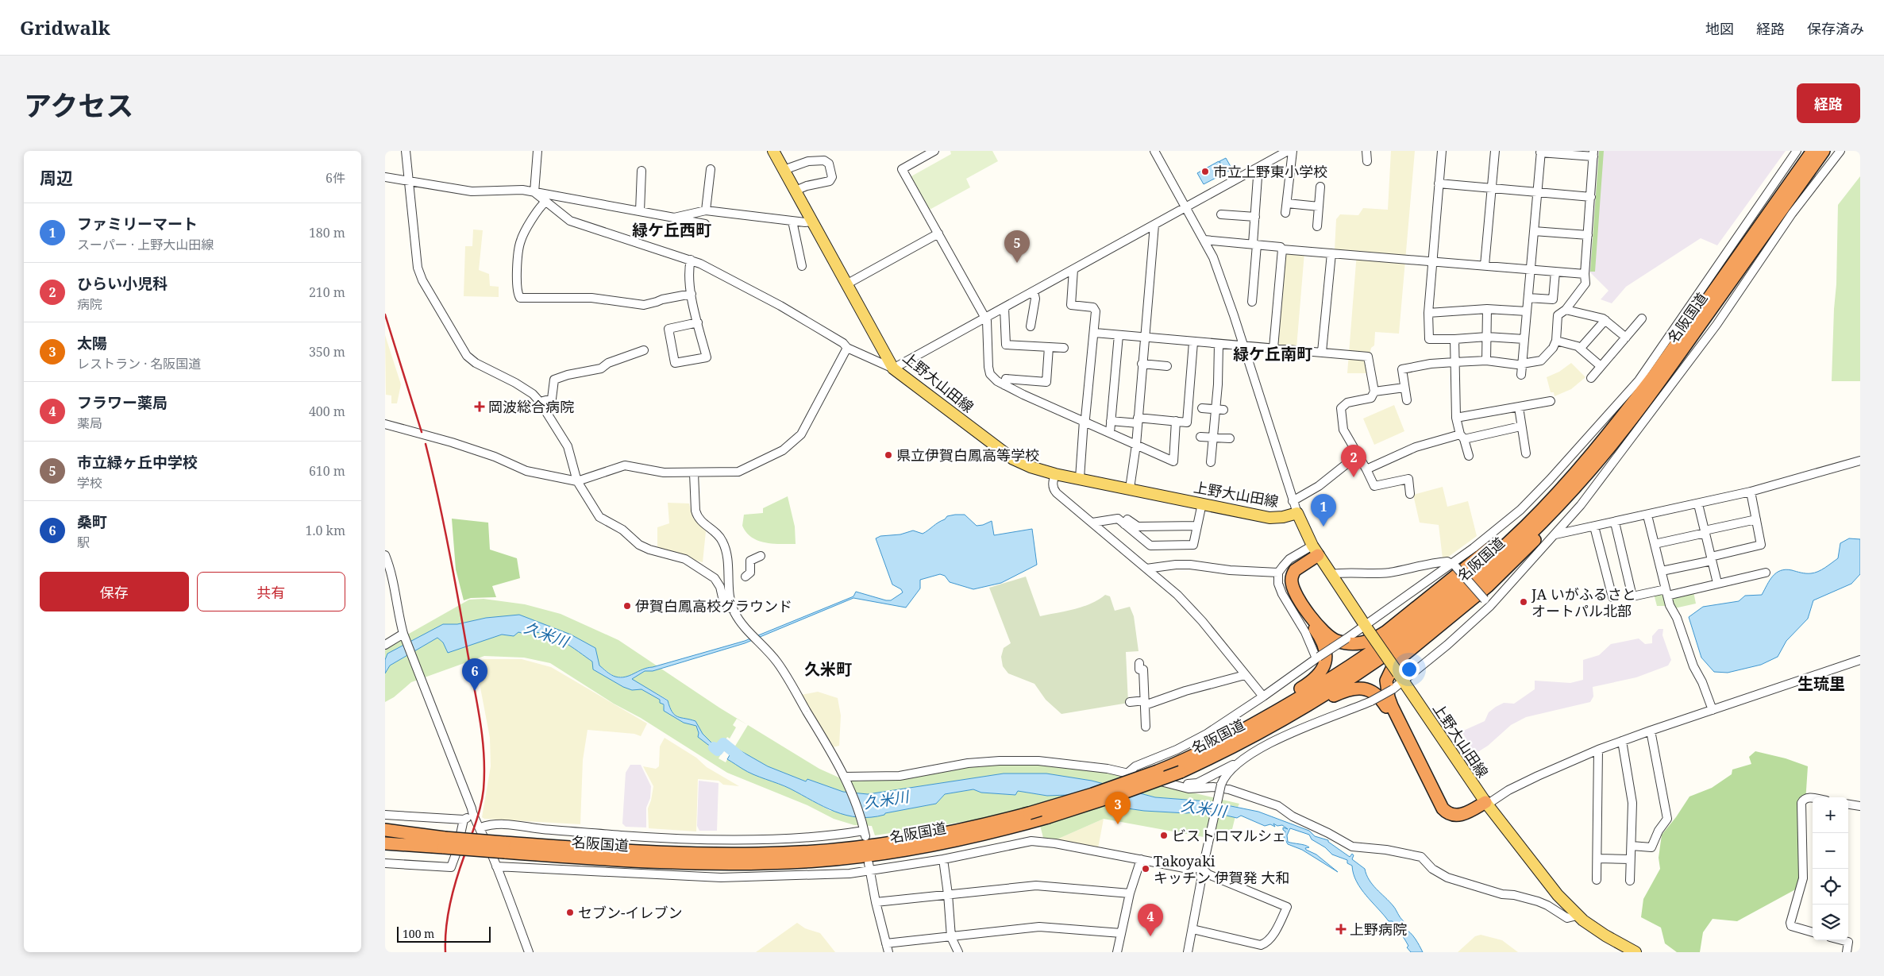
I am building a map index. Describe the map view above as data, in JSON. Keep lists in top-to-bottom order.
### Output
{
  "streets": {
    "highway": ["名阪国道"],
    "main road": ["上野大山田線"]
  },
  "districts": [
    "緑ケ丘西町",
    "緑ケ丘南町",
    "久米町",
    "生琉里"
  ],
  "water": ["久米川"],
  "places": {
    "other": [
      "市立上野東小学校",
      "県立伊賀白鳳高等学校",
      "JA いがふるさと オートパル北部",
      "伊賀白鳳高校グラウンド",
      "ビストロマルシェ",
      "Takoyaki キッチン 伊賀発 大和",
      "セブン-イレブン"
    ],
    "health": ["岡波総合病院", "上野病院"]
  },
  "scale_bar": "100 m",
  "page": {
    "header": "Gridwalk",
    "nav": ["地図", "経路", "保存済み"],
    "title": "アクセス",
    "buttons": [
      "経路",
      ["保存", "共有"]
    ],
    "heading": ["周辺", "6件"],
    "list": [
      {
        "mark": "1",
        "name": "ファミリーマート",
        "note": "スーパー · 上野大山田線",
        "value": "180 m"
      },
      {
        "mark": "2",
        "name": "ひらい小児科",
        "note": "病院",
        "value": "210 m"
      },
      {
        "mark": "3",
        "name": "太陽",
        "note": "レストラン · 名阪国道",
        "value": "350 m"
      },
      {
        "mark": "4",
        "name": "フラワー薬局",
        "note": "薬局",
        "value": "400 m"
      },
      {
        "mark": "5",
        "name": "市立緑ヶ丘中学校",
        "note": "学校",
        "value": "610 m"
      },
      {
        "mark": "6",
        "name": "桑町",
        "note": "駅",
        "value": "1.0 km"
      }
    ],
    "pins": [
      "5",
      "2",
      "1",
      "6",
      "3",
      "4"
    ],
    "map_buttons": ["+", "−"],
    "scale": "100 m"
  }
}
